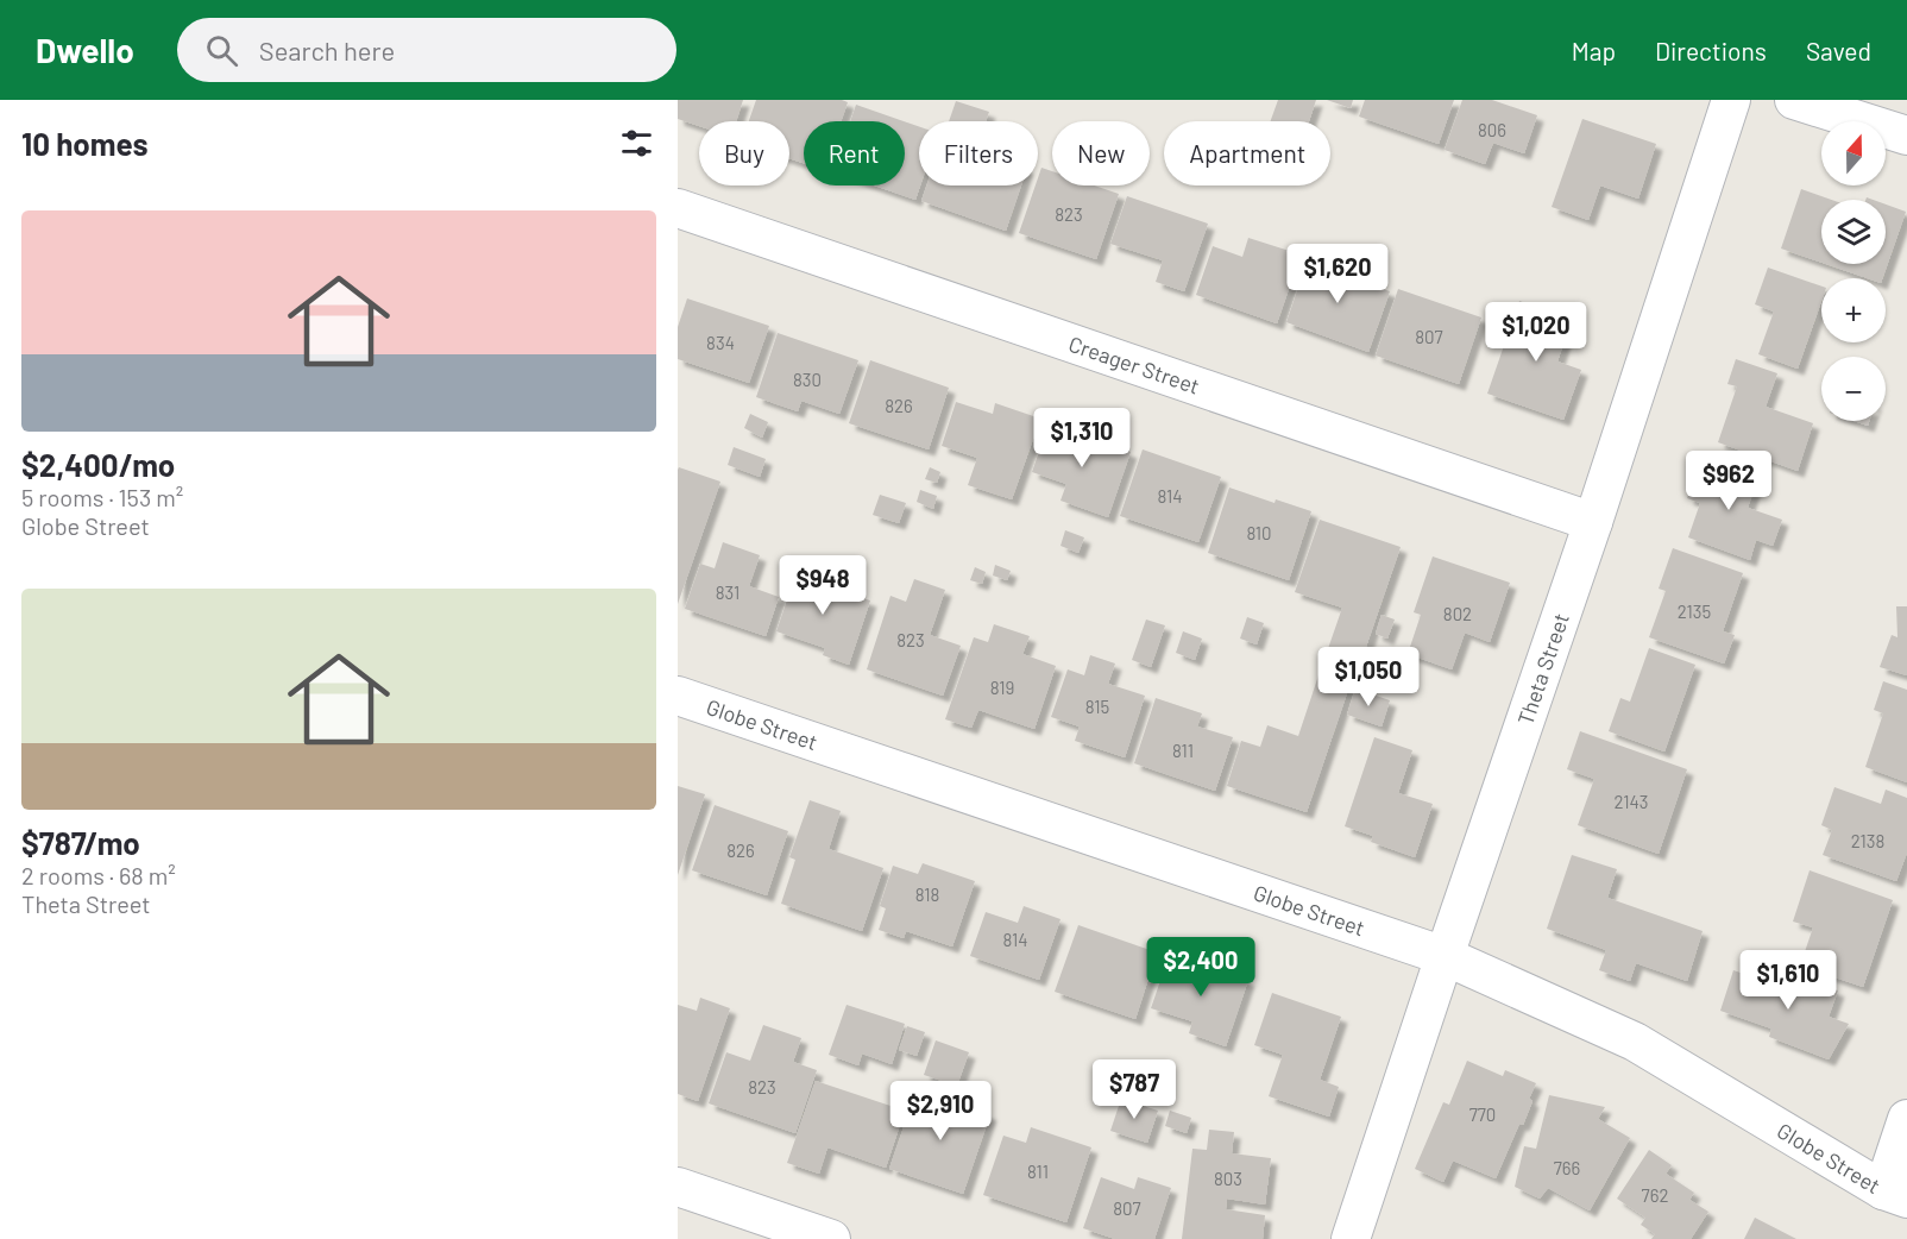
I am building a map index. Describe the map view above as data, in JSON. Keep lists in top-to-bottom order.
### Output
{
  "streets": {
    "street": ["Creager Street", "Theta Street", "Globe Street"]
  },
  "crossings": [
    ["Creager Street", "Theta Street"],
    ["Theta Street", "Globe Street"]
  ],
  "house_numbers": [
    "806",
    "823",
    "807",
    "834",
    "830",
    "826",
    "814",
    "810",
    "831",
    "2135",
    "802",
    "823",
    "819",
    "815",
    "811",
    "2143",
    "2138",
    "826",
    "818",
    "814",
    "823",
    "770",
    "766",
    "811",
    "803",
    "762",
    "807"
  ],
  "north": "top",
  "page": {
    "header": "Dwello",
    "search": "Search here",
    "nav": ["Map", "Directions", "Saved"],
    "heading": "10 homes",
    "map_buttons": ["+", "−"],
    "chip": [
      "Buy",
      "Rent",
      "Filters",
      "New",
      "Apartment"
    ],
    "list": [
      {
        "name": "$2,400/mo",
        "note": "5 rooms · 153 m² · Globe Street"
      },
      {
        "name": "$787/mo",
        "note": "2 rooms · 68 m² · Theta Street"
      }
    ],
    "price": [
      "$1,620",
      "$1,020",
      "$1,310",
      "$962",
      "$948",
      "$1,050",
      "$2,400",
      "$1,610",
      "$787",
      "$2,910"
    ]
  }
}
